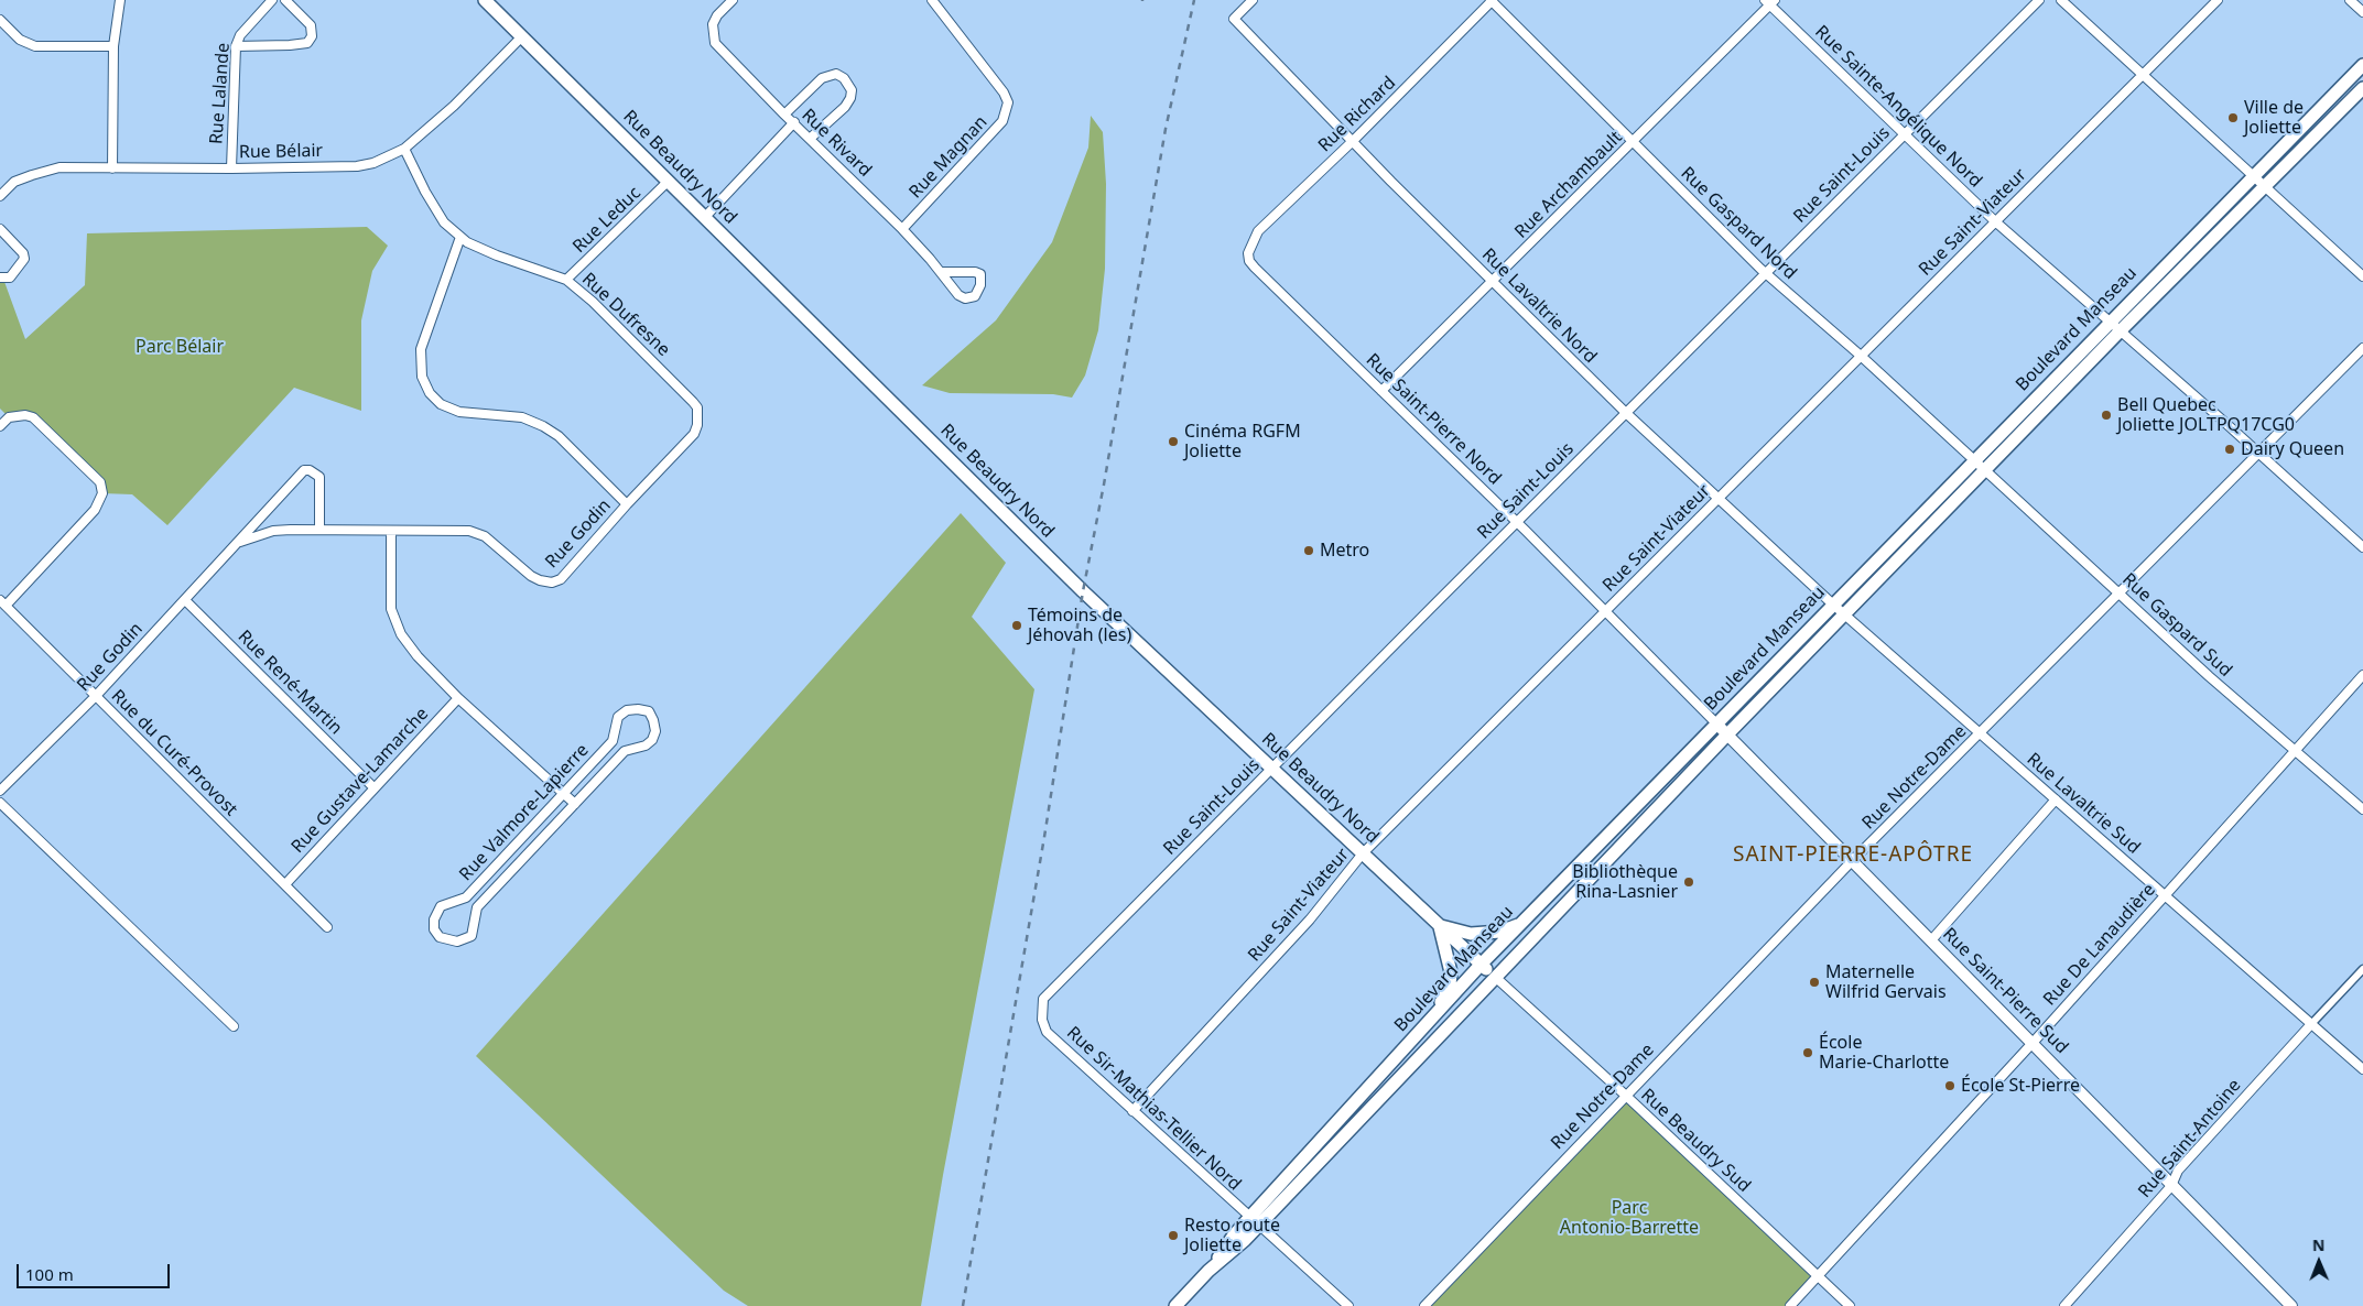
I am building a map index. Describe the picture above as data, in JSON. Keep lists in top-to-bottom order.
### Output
{
  "streets": {
    "main road": ["Rue Beaudry Nord", "Boulevard Manseau"],
    "street": [
      "Rue Lalande",
      "Rue Sainte-Angélique Nord",
      "Rue Richard",
      "Rue Rivard",
      "Rue Bélair",
      "Rue Magnan",
      "Rue Saint-Louis",
      "Rue Archambault",
      "Rue Leduc",
      "Rue Saint-Viateur",
      "Rue Gaspard Nord",
      "Rue Lavaltrie Nord",
      "Rue Dufresne",
      "Rue Saint-Pierre Nord",
      "Rue Godin",
      "Rue Gaspard Sud",
      "Rue René-Martin",
      "Rue du Curé-Provost",
      "Rue Notre-Dame",
      "Rue Gustave-Lamarche",
      "Rue Lavaltrie Sud",
      "Rue Valmore-Lapierre",
      "Rue De Lanaudière",
      "Rue Saint-Pierre Sud",
      "Rue Sir-Mathias-Tellier Nord",
      "Rue Saint-Antoine",
      "Rue Beaudry Sud"
    ]
  },
  "crossings": [
    ["Rue Lalande", "Rue Bélair"],
    ["Rue Sainte-Angélique Nord", "Rue Saint-Louis"],
    ["Rue Sainte-Angélique Nord", "Rue Archambault"],
    ["Rue Sainte-Angélique Nord", "Rue Saint-Viateur"],
    ["Rue Sainte-Angélique Nord", "Boulevard Manseau"],
    ["Rue Sainte-Angélique Nord", "Rue Notre-Dame"],
    ["Rue Richard", "Rue Gaspard Nord"],
    ["Rue Richard", "Rue Lavaltrie Nord"],
    ["Rue Richard", "Rue Saint-Pierre Nord"],
    ["Rue Rivard", "Rue Magnan"],
    ["Rue Bélair", "Rue Beaudry Nord"],
    ["Rue Bélair", "Rue Dufresne"],
    ["Rue Beaudry Nord", "Rue Saint-Louis"],
    ["Rue Beaudry Nord", "Rue Leduc"],
    ["Rue Beaudry Nord", "Rue Saint-Viateur"],
    ["Rue Beaudry Nord", "Boulevard Manseau"],
    ["Rue Beaudry Nord", "Rue Beaudry Sud"],
    ["Rue Saint-Louis", "Rue Gaspard Nord"],
    ["Rue Saint-Louis", "Rue Lavaltrie Nord"],
    ["Rue Saint-Louis", "Rue Saint-Pierre Nord"],
    ["Rue Saint-Louis", "Rue Sir-Mathias-Tellier Nord"],
    ["Rue Archambault", "Rue Gaspard Nord"],
    ["Rue Archambault", "Rue Lavaltrie Nord"],
    ["Rue Archambault", "Rue Saint-Pierre Nord"],
    ["Rue Leduc", "Rue Dufresne"],
    ["Rue Saint-Viateur", "Rue Gaspard Nord"],
    ["Rue Saint-Viateur", "Rue Lavaltrie Nord"],
    ["Rue Saint-Viateur", "Rue Saint-Pierre Nord"],
    ["Rue Saint-Viateur", "Rue Sir-Mathias-Tellier Nord"],
    ["Rue Gaspard Nord", "Boulevard Manseau"],
    ["Rue Gaspard Nord", "Rue Gaspard Sud"],
    ["Rue Lavaltrie Nord", "Boulevard Manseau"],
    ["Rue Lavaltrie Nord", "Rue Lavaltrie Sud"],
    ["Rue Dufresne", "Rue Godin"],
    ["Boulevard Manseau", "Rue Saint-Pierre Nord"],
    ["Boulevard Manseau", "Rue Gaspard Sud"],
    ["Boulevard Manseau", "Rue Lavaltrie Sud"],
    ["Boulevard Manseau", "Rue Saint-Pierre Sud"],
    ["Boulevard Manseau", "Rue Sir-Mathias-Tellier Nord"],
    ["Boulevard Manseau", "Rue Beaudry Sud"],
    ["Rue Saint-Pierre Nord", "Rue Saint-Pierre Sud"],
    ["Rue Godin", "Rue René-Martin"],
    ["Rue Godin", "Rue du Curé-Provost"],
    ["Rue Gaspard Sud", "Rue Notre-Dame"],
    ["Rue Gaspard Sud", "Rue De Lanaudière"],
    ["Rue René-Martin", "Rue Gustave-Lamarche"],
    ["Rue du Curé-Provost", "Rue Gustave-Lamarche"],
    ["Rue Notre-Dame", "Rue Lavaltrie Sud"],
    ["Rue Notre-Dame", "Rue Saint-Pierre Sud"],
    ["Rue Notre-Dame", "Rue Beaudry Sud"],
    ["Rue Lavaltrie Sud", "Rue De Lanaudière"],
    ["Rue Lavaltrie Sud", "Rue Saint-Antoine"],
    ["Rue De Lanaudière", "Rue Saint-Pierre Sud"],
    ["Rue De Lanaudière", "Rue Beaudry Sud"],
    ["Rue Saint-Pierre Sud", "Rue Saint-Antoine"]
  ],
  "districts": ["SAINT-PIERRE-APÔTRE"],
  "parks": ["Parc Bélair", "Parc Antonio-Barrette"],
  "places": [
    "Ville de Joliette",
    "Bell Quebec Joliette JOLTPQ17CG0",
    "Cinéma RGFM Joliette",
    "Dairy Queen",
    "Metro",
    "Témoins de Jéhovah (les)",
    "Bibliothèque Rina-Lasnier",
    "Maternelle Wilfrid Gervais",
    "École Marie-Charlotte",
    "École St-Pierre",
    "Resto route Joliette"
  ],
  "scale_bar": "100 m",
  "north": "top"
}
